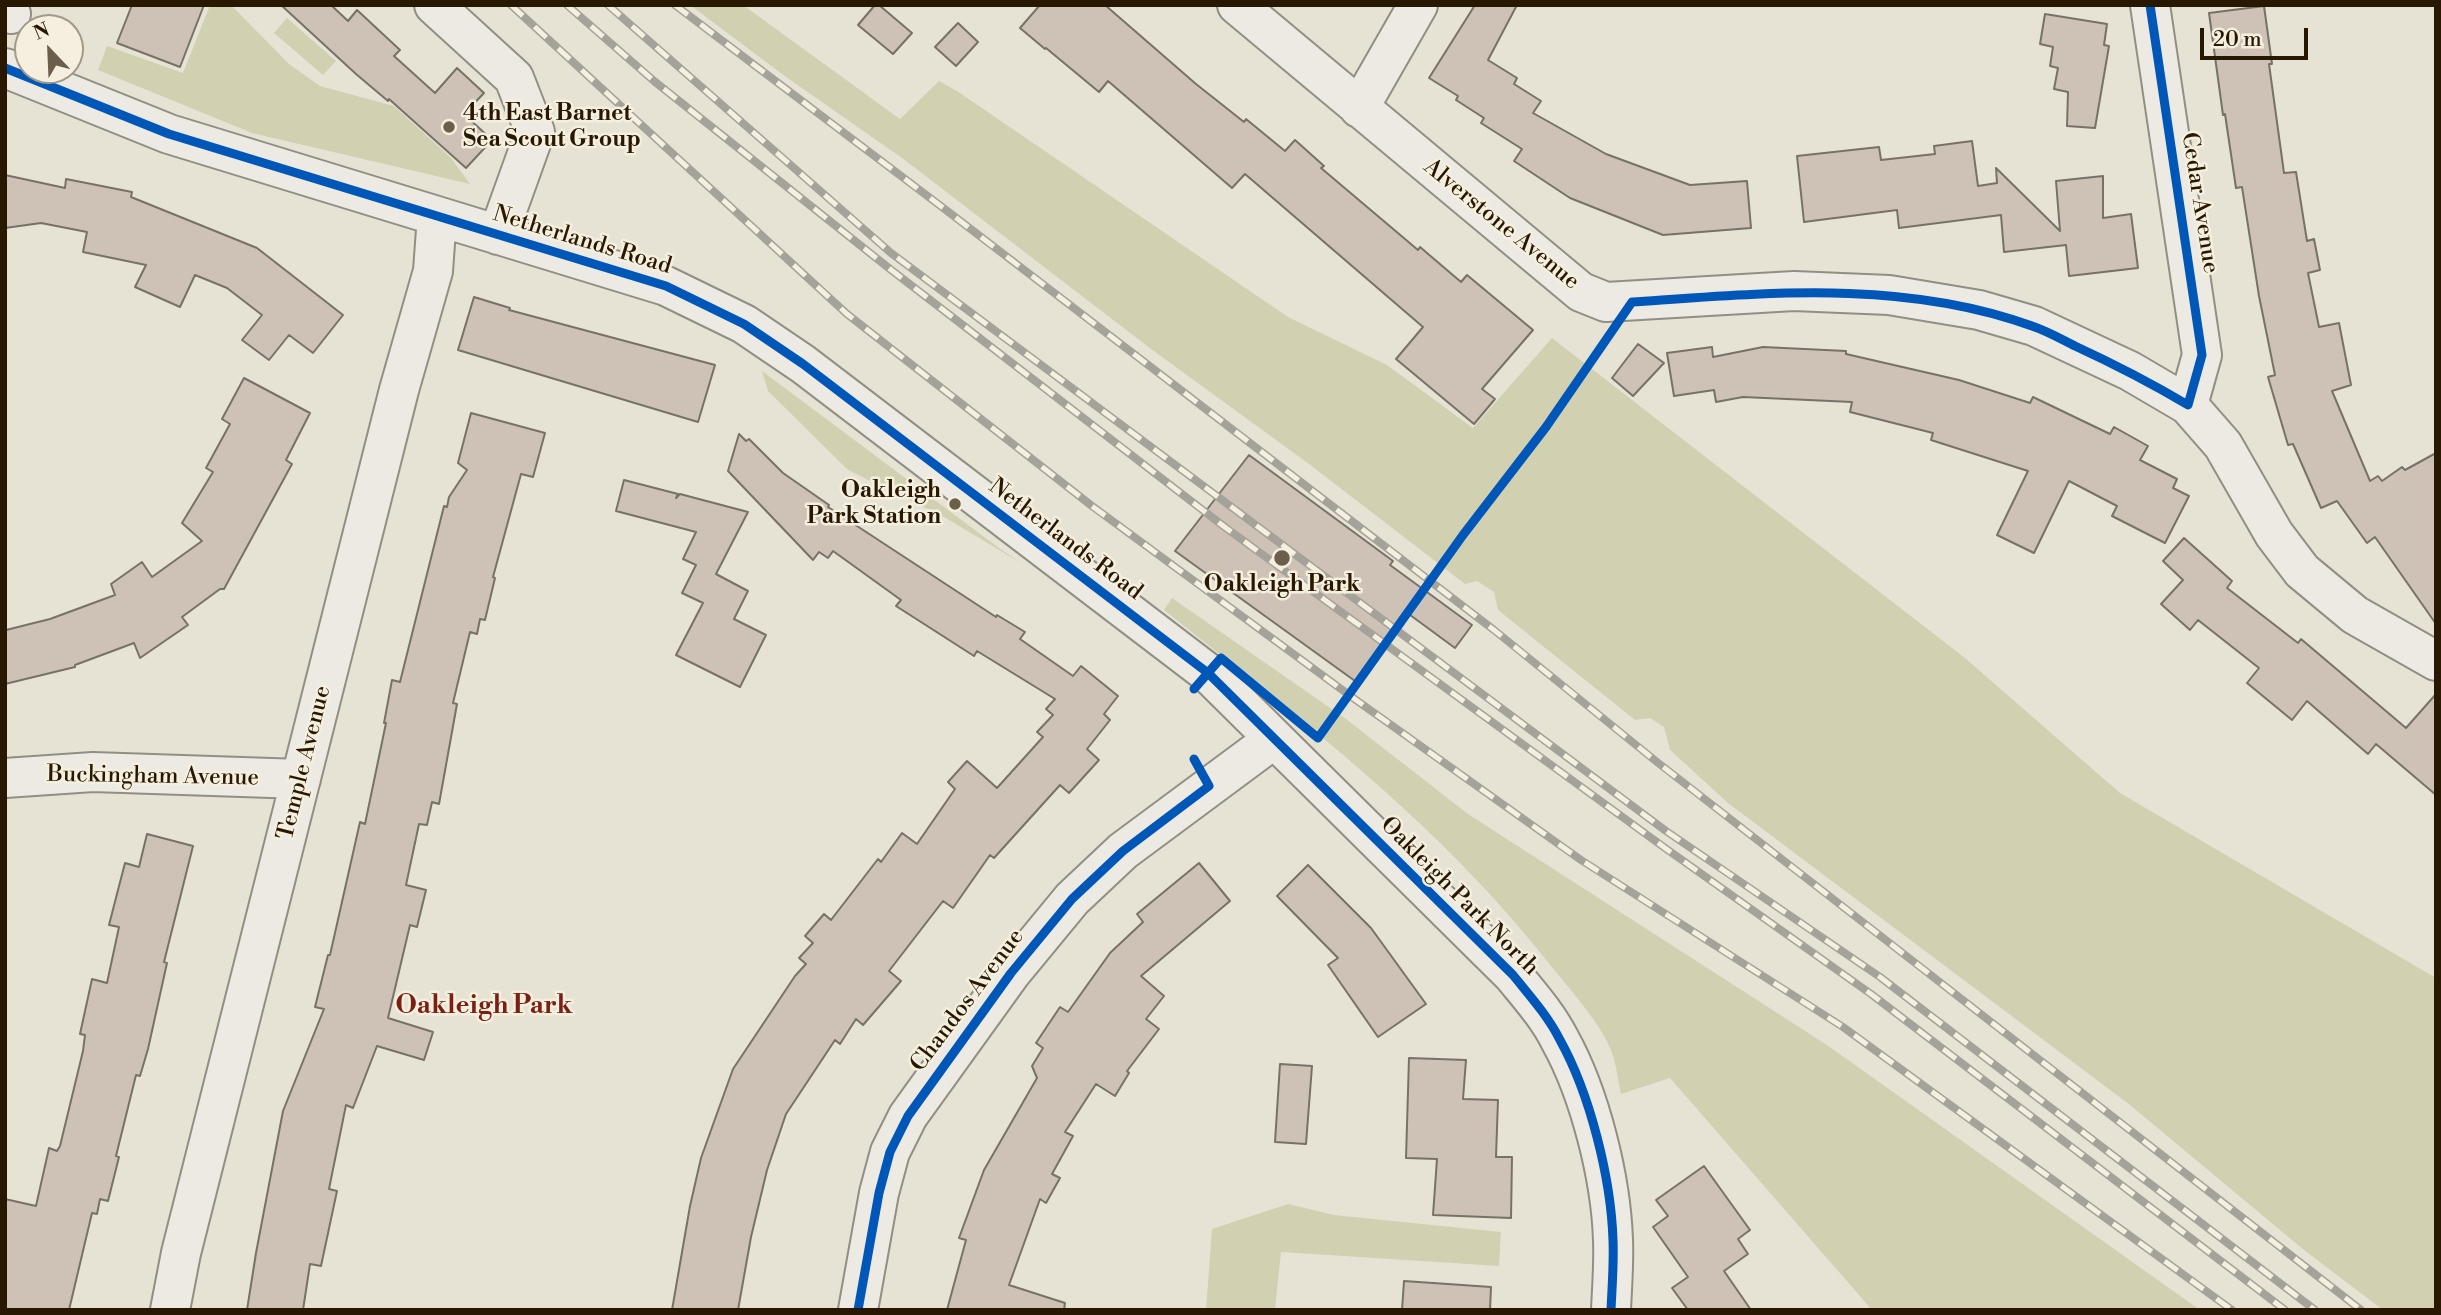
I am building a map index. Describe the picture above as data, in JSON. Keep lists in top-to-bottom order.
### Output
{
  "streets": {
    "street": [
      "Cedar Avenue",
      "Alverstone Avenue",
      "Netherlands Road",
      "Temple Avenue",
      "Buckingham Avenue",
      "Oakleigh Park North",
      "Chandos Avenue"
    ]
  },
  "crossings": [
    ["Cedar Avenue", "Alverstone Avenue"],
    ["Netherlands Road", "Temple Avenue"],
    ["Netherlands Road", "Oakleigh Park North"],
    ["Netherlands Road", "Chandos Avenue"],
    ["Temple Avenue", "Buckingham Avenue"],
    ["Oakleigh Park North", "Chandos Avenue"]
  ],
  "districts": ["Oakleigh Park"],
  "places": ["4th East Barnet Sea Scout Group", "Oakleigh Park Station", "Oakleigh Park"],
  "scale_bar": "20 m",
  "north": "top left"
}
